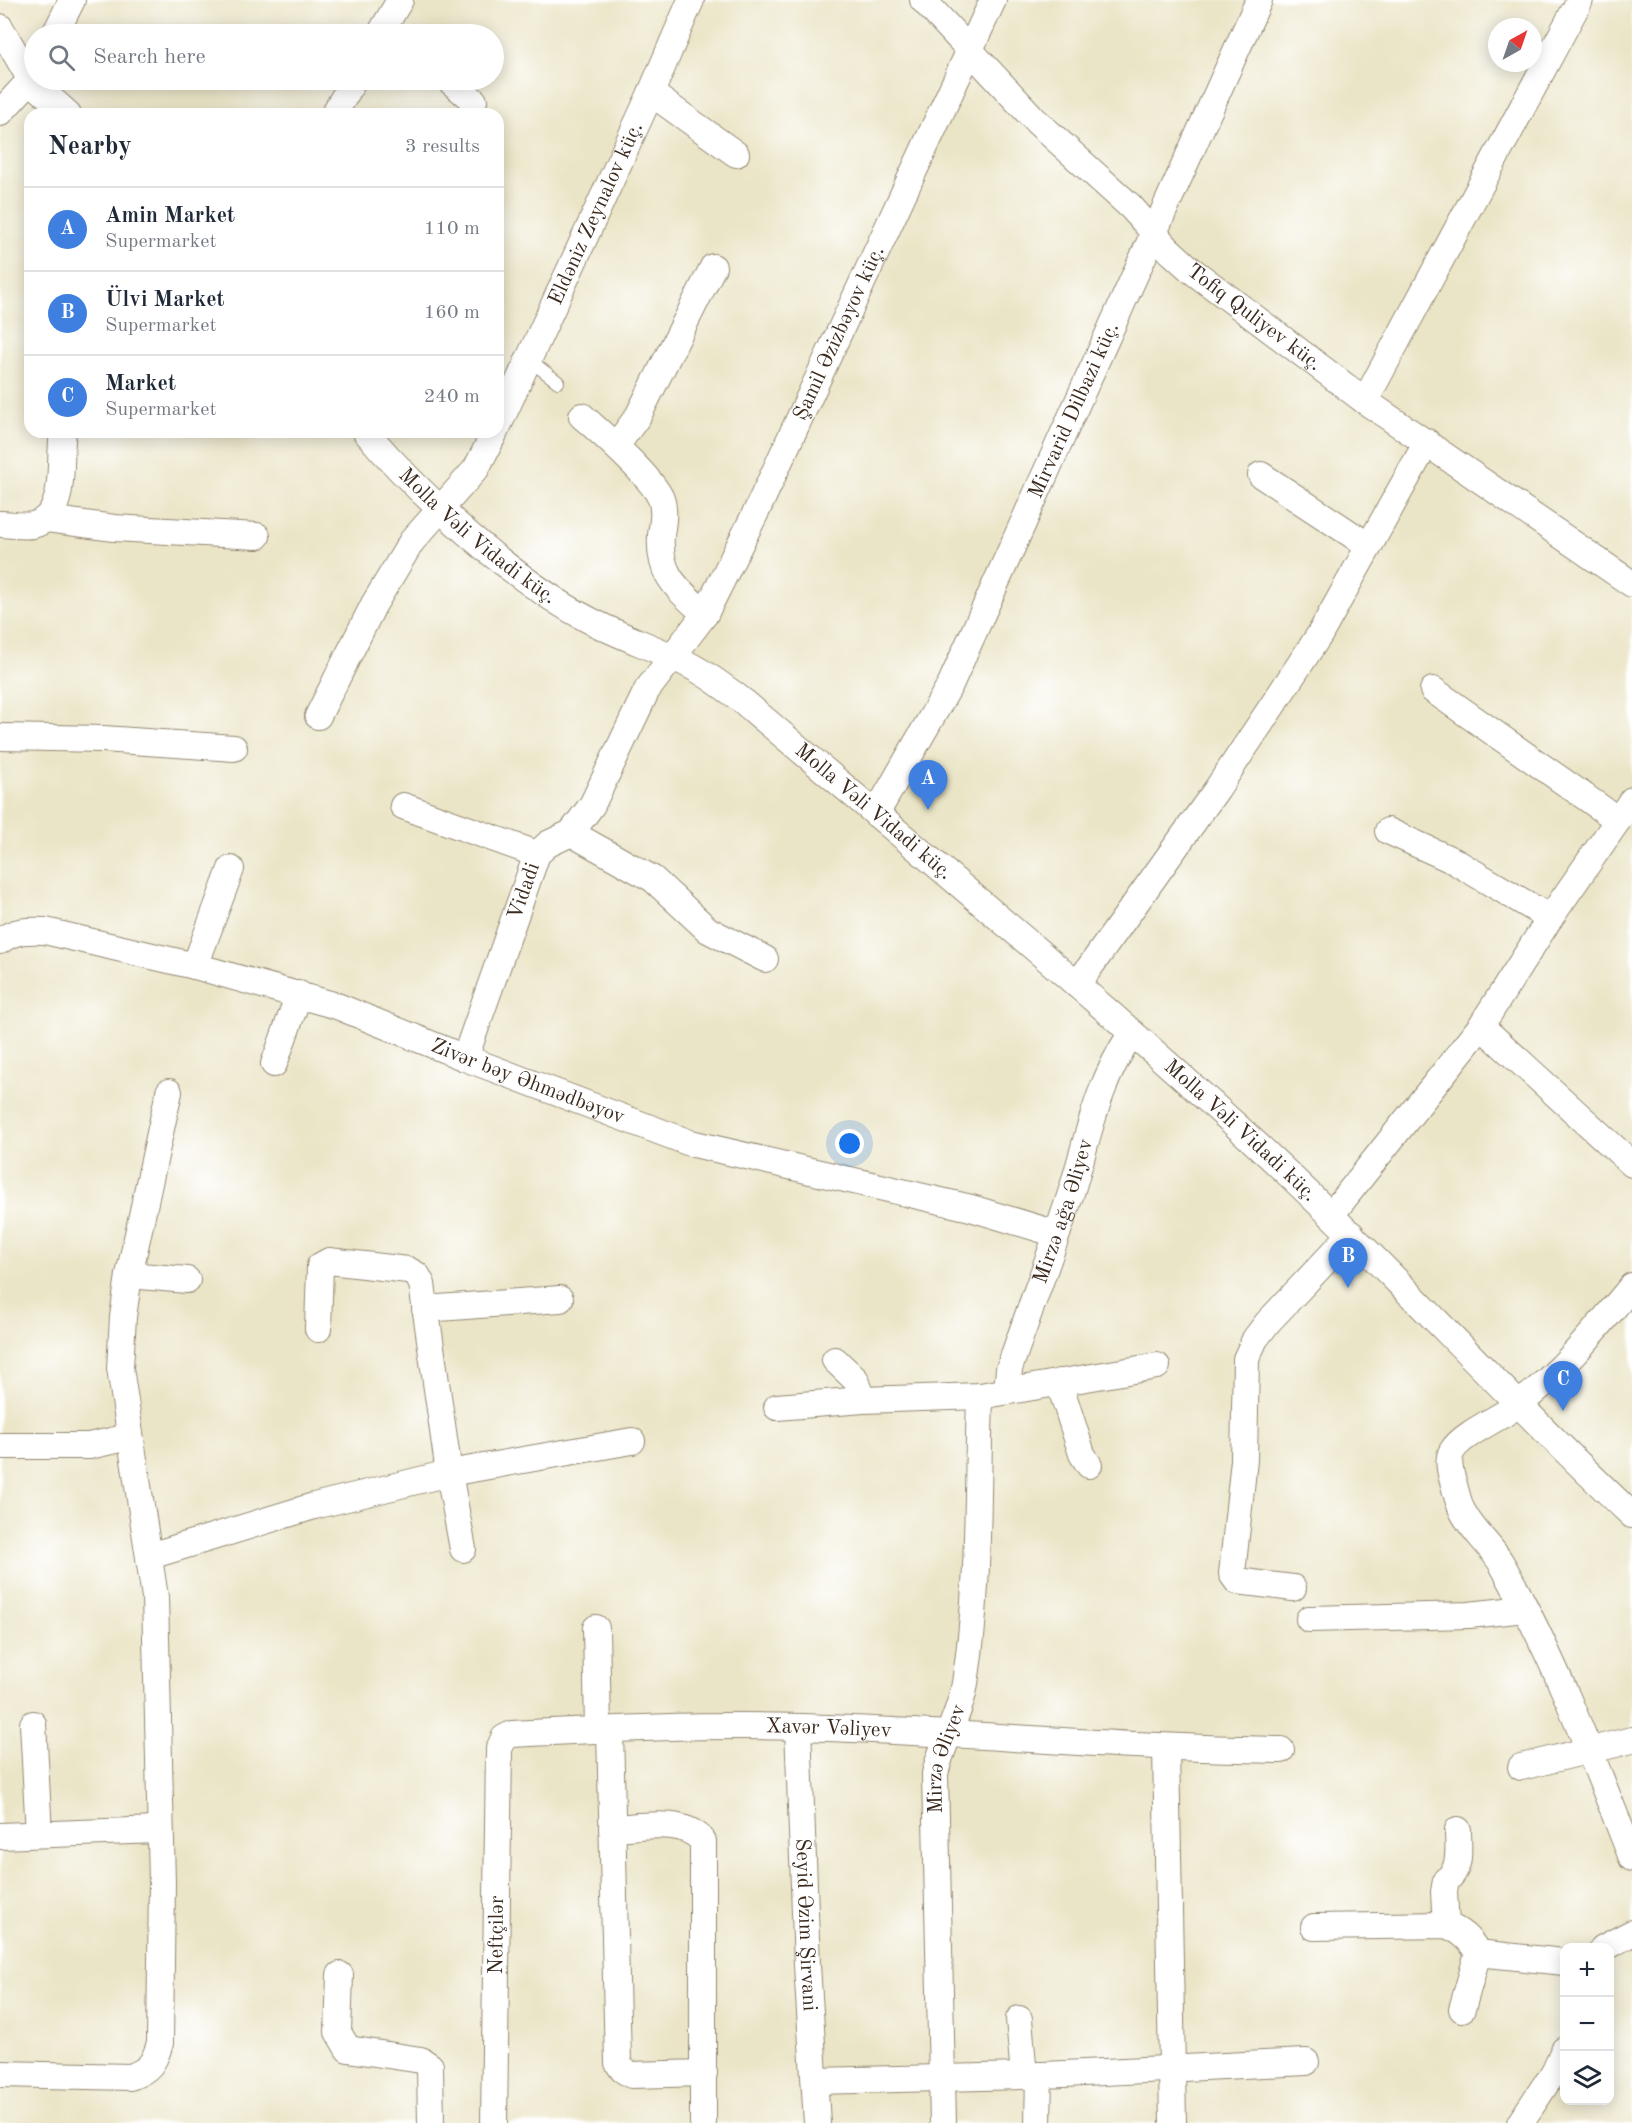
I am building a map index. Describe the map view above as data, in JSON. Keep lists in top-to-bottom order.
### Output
{
  "streets": {
    "street": [
      "Eldəniz Zeynalov küç.",
      "Tofiq Quliyev küç.",
      "Şamil Əzizbəyov küç.",
      "Mirvarid Dilbazi küç.",
      "Molla Vəli Vidadi küç.",
      "Vidadi",
      "Zivər bəy Əhmədbəyov",
      "Mirzə ağa Əliyev",
      "Xavər Vəliyev",
      "Mirzə Əliyev",
      "Seyid Əzim Şirvani",
      "Neftçilər"
    ]
  },
  "crossings": [
    ["Tofiq Quliyev küç.", "Şamil Əzizbəyov küç."],
    ["Tofiq Quliyev küç.", "Mirvarid Dilbazi küç."],
    ["Şamil Əzizbəyov küç.", "Molla Vəli Vidadi küç."],
    ["Şamil Əzizbəyov küç.", "Vidadi"],
    ["Mirvarid Dilbazi küç.", "Molla Vəli Vidadi küç."],
    ["Molla Vəli Vidadi küç.", "Vidadi"],
    ["Molla Vəli Vidadi küç.", "Mirzə ağa Əliyev"],
    ["Vidadi", "Zivər bəy Əhmədbəyov"],
    ["Zivər bəy Əhmədbəyov", "Mirzə ağa Əliyev"],
    ["Xavər Vəliyev", "Mirzə Əliyev"],
    ["Xavər Vəliyev", "Seyid Əzim Şirvani"],
    ["Xavər Vəliyev", "Neftçilər"]
  ],
  "north": "top right",
  "page": {
    "search": "Search here",
    "heading": ["Nearby", "3 results"],
    "list": [
      {
        "mark": "A",
        "name": "Amin Market",
        "note": "Supermarket",
        "value": "110 m"
      },
      {
        "mark": "B",
        "name": "Ülvi Market",
        "note": "Supermarket",
        "value": "160 m"
      },
      {
        "mark": "C",
        "name": "Market",
        "note": "Supermarket",
        "value": "240 m"
      }
    ],
    "pins": ["A", "B", "C"],
    "map_buttons": ["+", "−"]
  }
}
